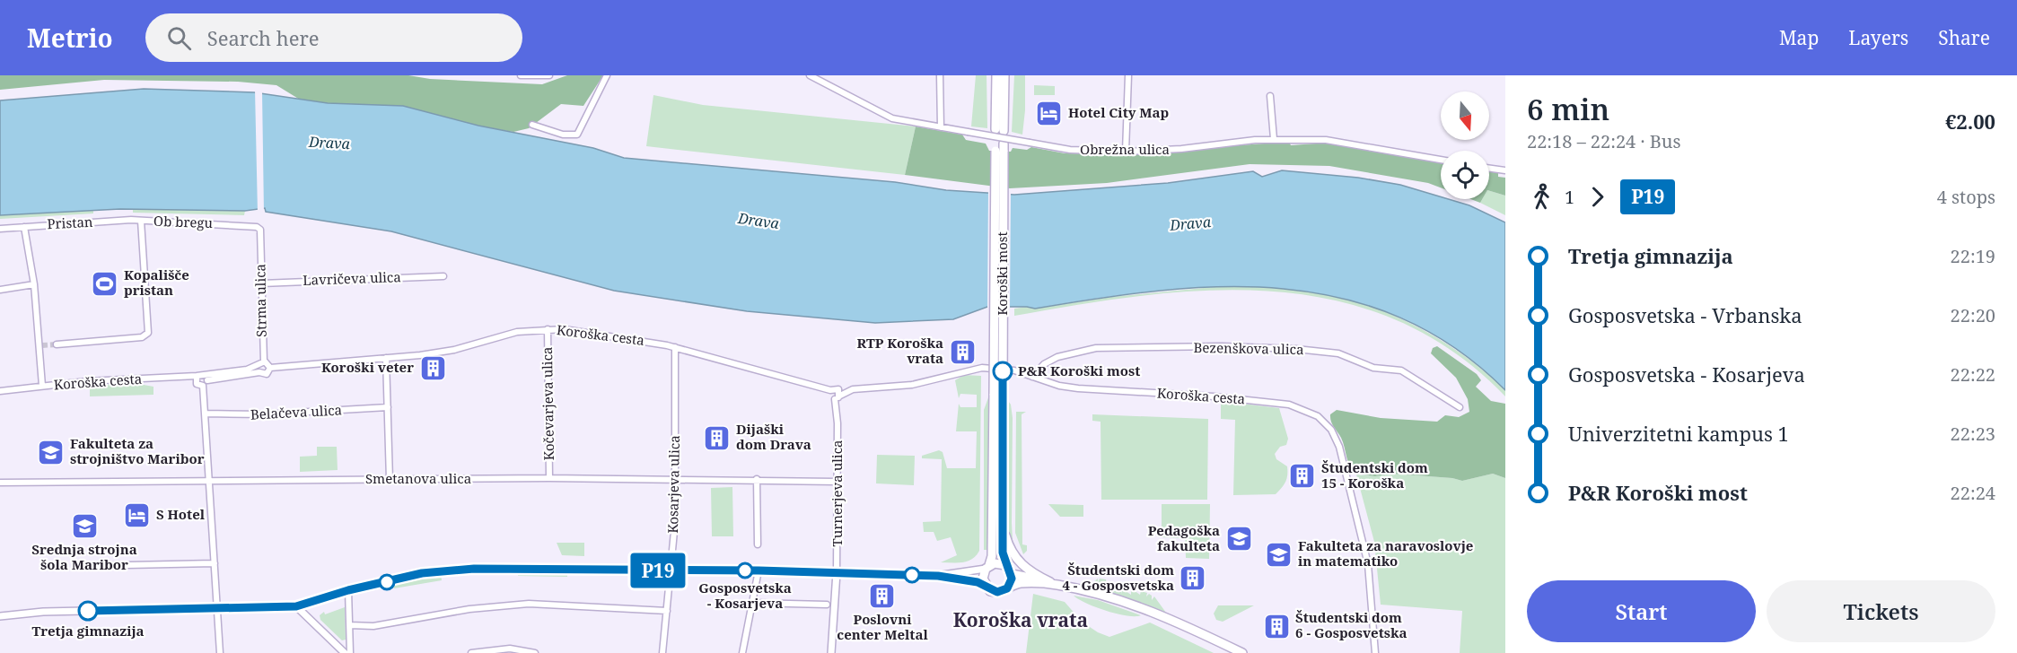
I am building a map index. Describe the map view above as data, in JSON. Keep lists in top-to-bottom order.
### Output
{
  "streets": {
    "main road": ["Koroški most"],
    "street": [
      "Obrežna ulica",
      "Ob bregu",
      "Pristan",
      "Lavričeva ulica",
      "Strma ulica",
      "Koroška cesta",
      "Bezenškova ulica",
      "Kočevarjeva ulica",
      "Belačeva ulica",
      "Smetanova ulica",
      "Kosarjeva ulica",
      "Turnerjeva ulica"
    ]
  },
  "crossings": [
    ["Ob bregu", "Pristan"],
    ["Ob bregu", "Strma ulica"],
    ["Lavričeva ulica", "Strma ulica"],
    ["Strma ulica", "Koroška cesta"],
    ["Koroška cesta", "Bezenškova ulica"],
    ["Koroška cesta", "Kočevarjeva ulica"],
    ["Koroška cesta", "Kosarjeva ulica"],
    ["Koroška cesta", "Turnerjeva ulica"],
    ["Kočevarjeva ulica", "Smetanova ulica"],
    ["Smetanova ulica", "Kosarjeva ulica"],
    ["Smetanova ulica", "Turnerjeva ulica"]
  ],
  "districts": ["Koroška vrata"],
  "water": ["Drava"],
  "places": {
    "hotel": ["Hotel City Map", "S Hotel"],
    "sports": ["Kopališče pristan"],
    "building": [
      "RTP Koroška vrata",
      "Koroški veter",
      "Dijaški dom Drava",
      "Študentski dom 15 - Koroška",
      "Študentski dom 4 - Gosposvetska",
      "Poslovni center Meltal",
      "Študentski dom 6 - Gosposvetska"
    ],
    "other": ["P&R Koroški most", "Gosposvetska - Kosarjeva", "Tretja gimnazija"],
    "school or university": [
      "Fakulteta za strojništvo Maribor",
      "Srednja strojna šola Maribor",
      "Pedagoška fakulteta",
      "Fakulteta za naravoslovje in matematiko"
    ]
  },
  "lines": ["bus line P19"],
  "north": "bottom",
  "page": {
    "header": "Metrio",
    "search": "Search here",
    "nav": ["Map", "Layers", "Share"],
    "on_map": "P19",
    "heading": ["6 min", "22:18 – 22:24 · Bus", "€2.00"],
    "legs": ["1", "P19", "4 stops"],
    "list": [
      {
        "name": "Tretja gimnazija",
        "value": "22:19"
      },
      {
        "name": "Gosposvetska - Vrbanska",
        "value": "22:20"
      },
      {
        "name": "Gosposvetska - Kosarjeva",
        "value": "22:22"
      },
      {
        "name": "Univerzitetni kampus 1",
        "value": "22:23"
      },
      {
        "name": "P&R Koroški most",
        "value": "22:24"
      }
    ],
    "buttons": ["Start", "Tickets"]
  }
}
